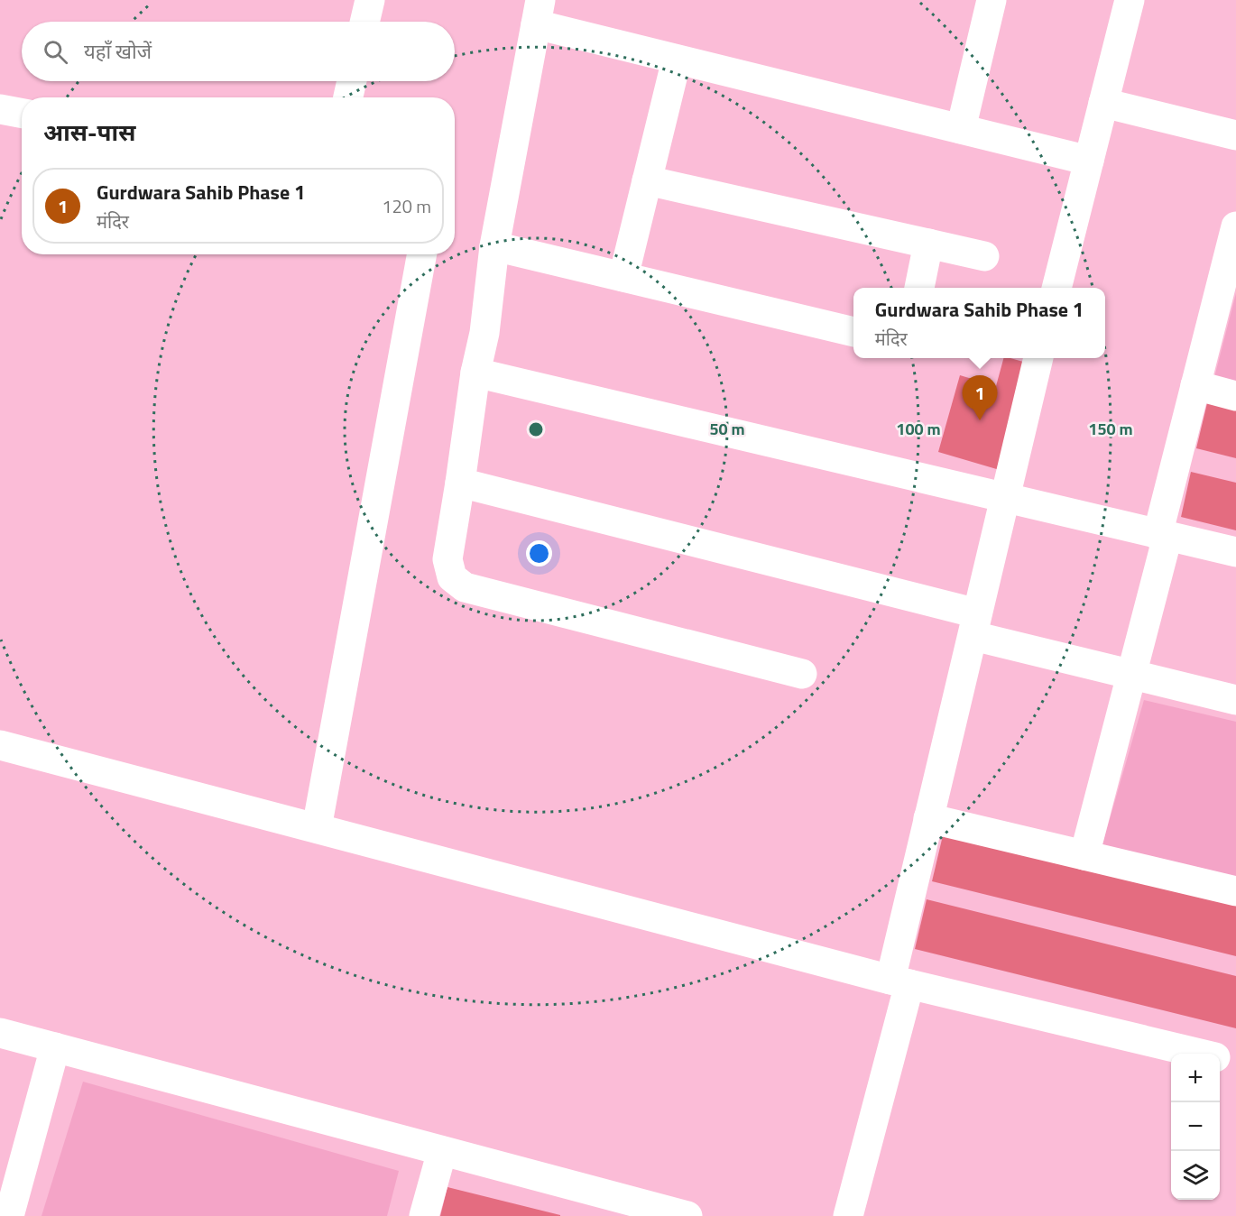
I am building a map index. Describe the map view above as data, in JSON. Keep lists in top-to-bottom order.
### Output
{
  "page": {
    "search": "यहाँ खोजें",
    "heading": "आस-पास",
    "list": [
      {
        "mark": "1",
        "name": "Gurdwara Sahib Phase 1",
        "note": "मंदिर",
        "value": "120 m"
      }
    ],
    "popup": ["Gurdwara Sahib Phase 1", "मंदिर"],
    "pins": "1",
    "map_buttons": ["+", "−"]
  },
  "rings": ["50 m", "100 m", "150 m"]
}
